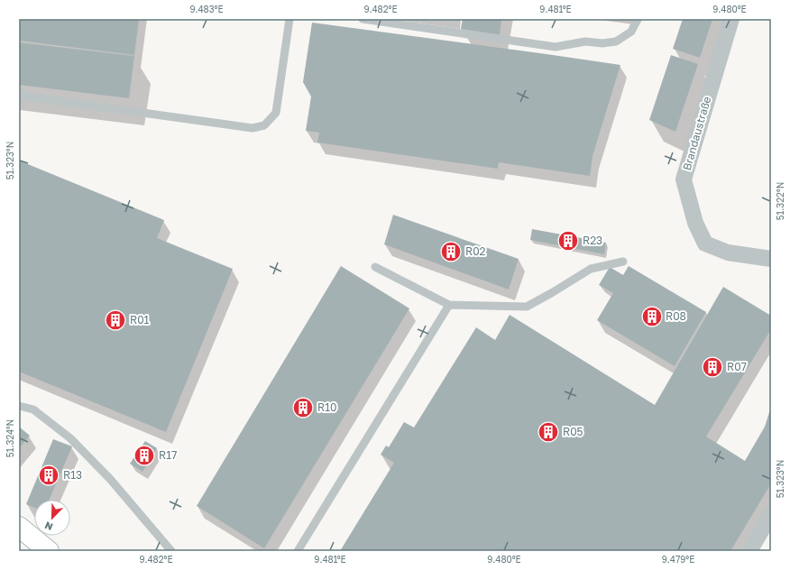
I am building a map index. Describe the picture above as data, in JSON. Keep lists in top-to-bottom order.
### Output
{
  "streets": {
    "street": ["Brandaustraße"]
  },
  "places": {
    "building": [
      "R23",
      "R02",
      "R08",
      "R01",
      "R07",
      "R10",
      "R05",
      "R17",
      "R13"
    ]
  },
  "north": "bottom left",
  "coordinates": [
    "9.483°E",
    "9.482°E",
    "9.481°E",
    "9.480°E",
    "51.323°N",
    "51.322°N",
    "51.324°N",
    "9.479°E"
  ]
}
